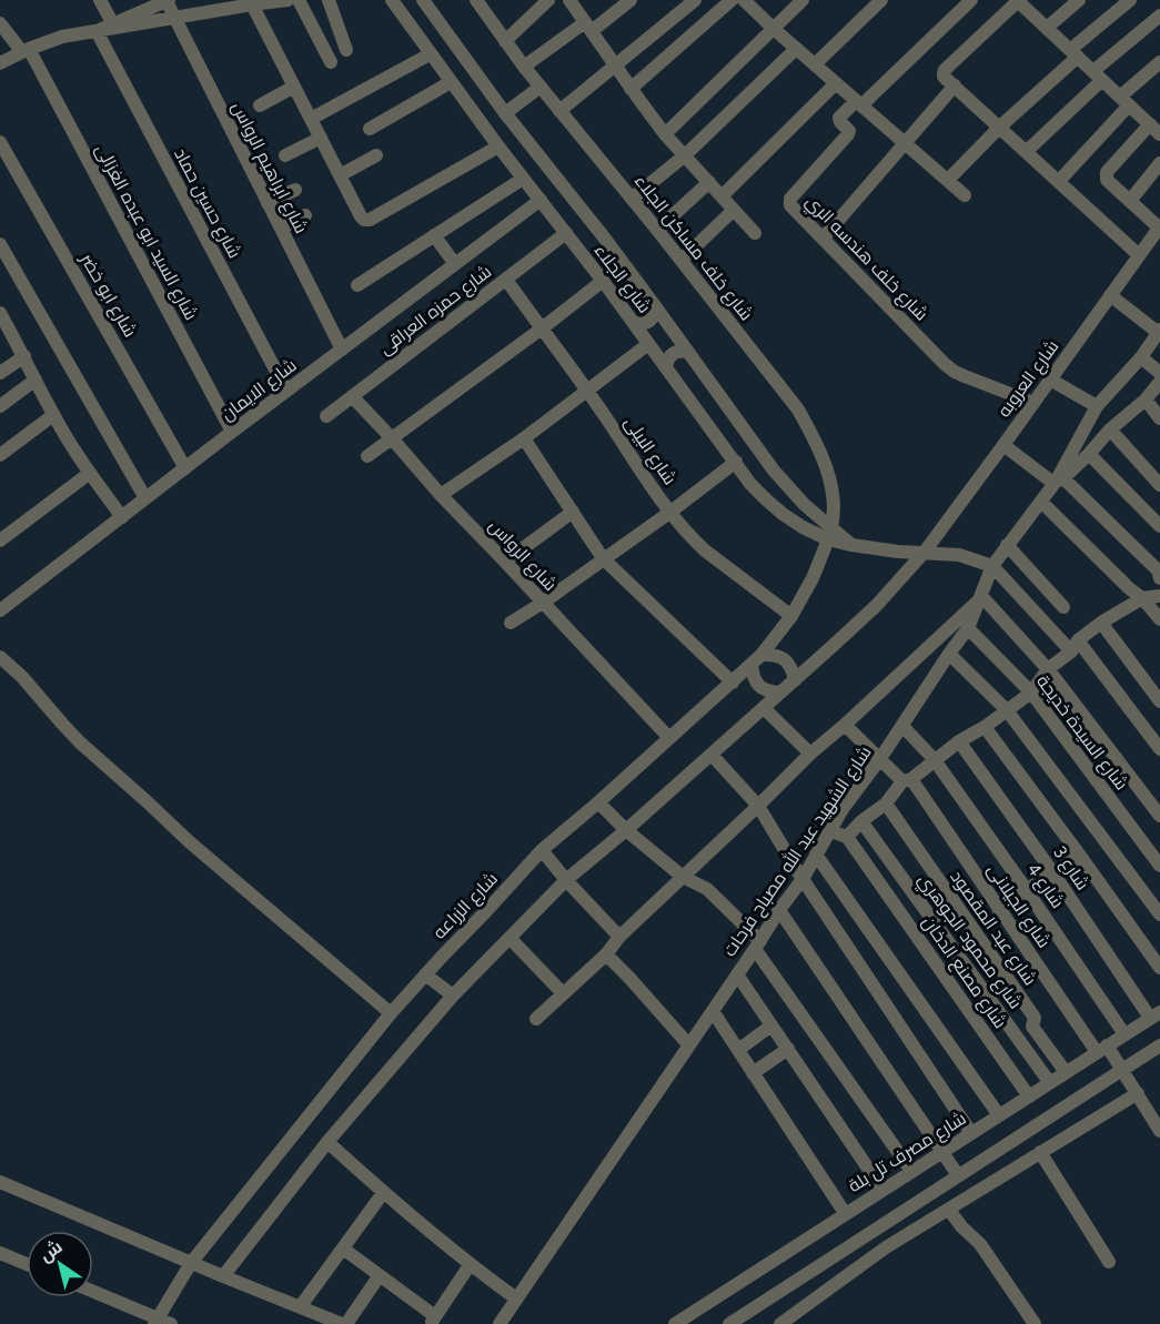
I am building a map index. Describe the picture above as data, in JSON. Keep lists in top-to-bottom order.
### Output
{
  "streets": {
    "street": [
      "شارع ابراهيم الرواس",
      "شارع حسين حماد",
      "شارع السيد ابو عبده الغزالى",
      "شارع خلف مساكن الجلاء",
      "شارع خلف هندسه الري",
      "شارع الجلاء",
      "شارع ابو خضر",
      "شارع حمزه العراقى",
      "شارع العروبه",
      "شارع الايمان",
      "شارع البيلى",
      "شارع الرواس",
      "شارع السيدة خديجة",
      "شارع الشهيد عبد الله مصباح فرحات",
      "شارع 3",
      "شارع 4",
      "شارع الزراعه",
      "شارع الجيلانى",
      "شارع عبد المقصود",
      "شارع محمود الجوهري",
      "شارع مصنع الدخان",
      "شارع مصرف تل بلة"
    ]
  },
  "crossings": [
    ["شارع ابراهيم الرواس", "شارع الايمان"],
    ["شارع حسين حماد", "شارع الايمان"],
    ["شارع السيد ابو عبده الغزالى", "شارع الايمان"],
    ["شارع خلف مساكن الجلاء", "شارع الجلاء"],
    ["شارع خلف مساكن الجلاء", "شارع الزراعه"],
    ["شارع خلف هندسه الري", "شارع العروبه"],
    ["شارع الجلاء", "شارع حمزه العراقى"],
    ["شارع الجلاء", "شارع العروبه"],
    ["شارع الجلاء", "شارع الايمان"],
    ["شارع الجلاء", "شارع الشهيد عبد الله مصباح فرحات"],
    ["شارع الجلاء", "شارع الزراعه"],
    ["شارع ابو خضر", "شارع الايمان"],
    ["شارع حمزه العراقى", "شارع البيلى"],
    ["شارع حمزه العراقى", "شارع الرواس"],
    ["شارع البيلى", "شارع الزراعه"],
    ["شارع الرواس", "شارع الزراعه"],
    ["شارع السيدة خديجة", "شارع الشهيد عبد الله مصباح فرحات"],
    ["شارع الشهيد عبد الله مصباح فرحات", "شارع 4"],
    ["شارع الشهيد عبد الله مصباح فرحات", "شارع الجيلانى"],
    ["شارع 3", "شارع مصرف تل بلة"],
    ["شارع 4", "شارع مصرف تل بلة"],
    ["شارع الجيلانى", "شارع مصرف تل بلة"],
    ["شارع عبد المقصود", "شارع مصرف تل بلة"],
    ["شارع محمود الجوهري", "شارع مصرف تل بلة"],
    ["شارع مصنع الدخان", "شارع مصرف تل بلة"]
  ],
  "north": "top left"
}
